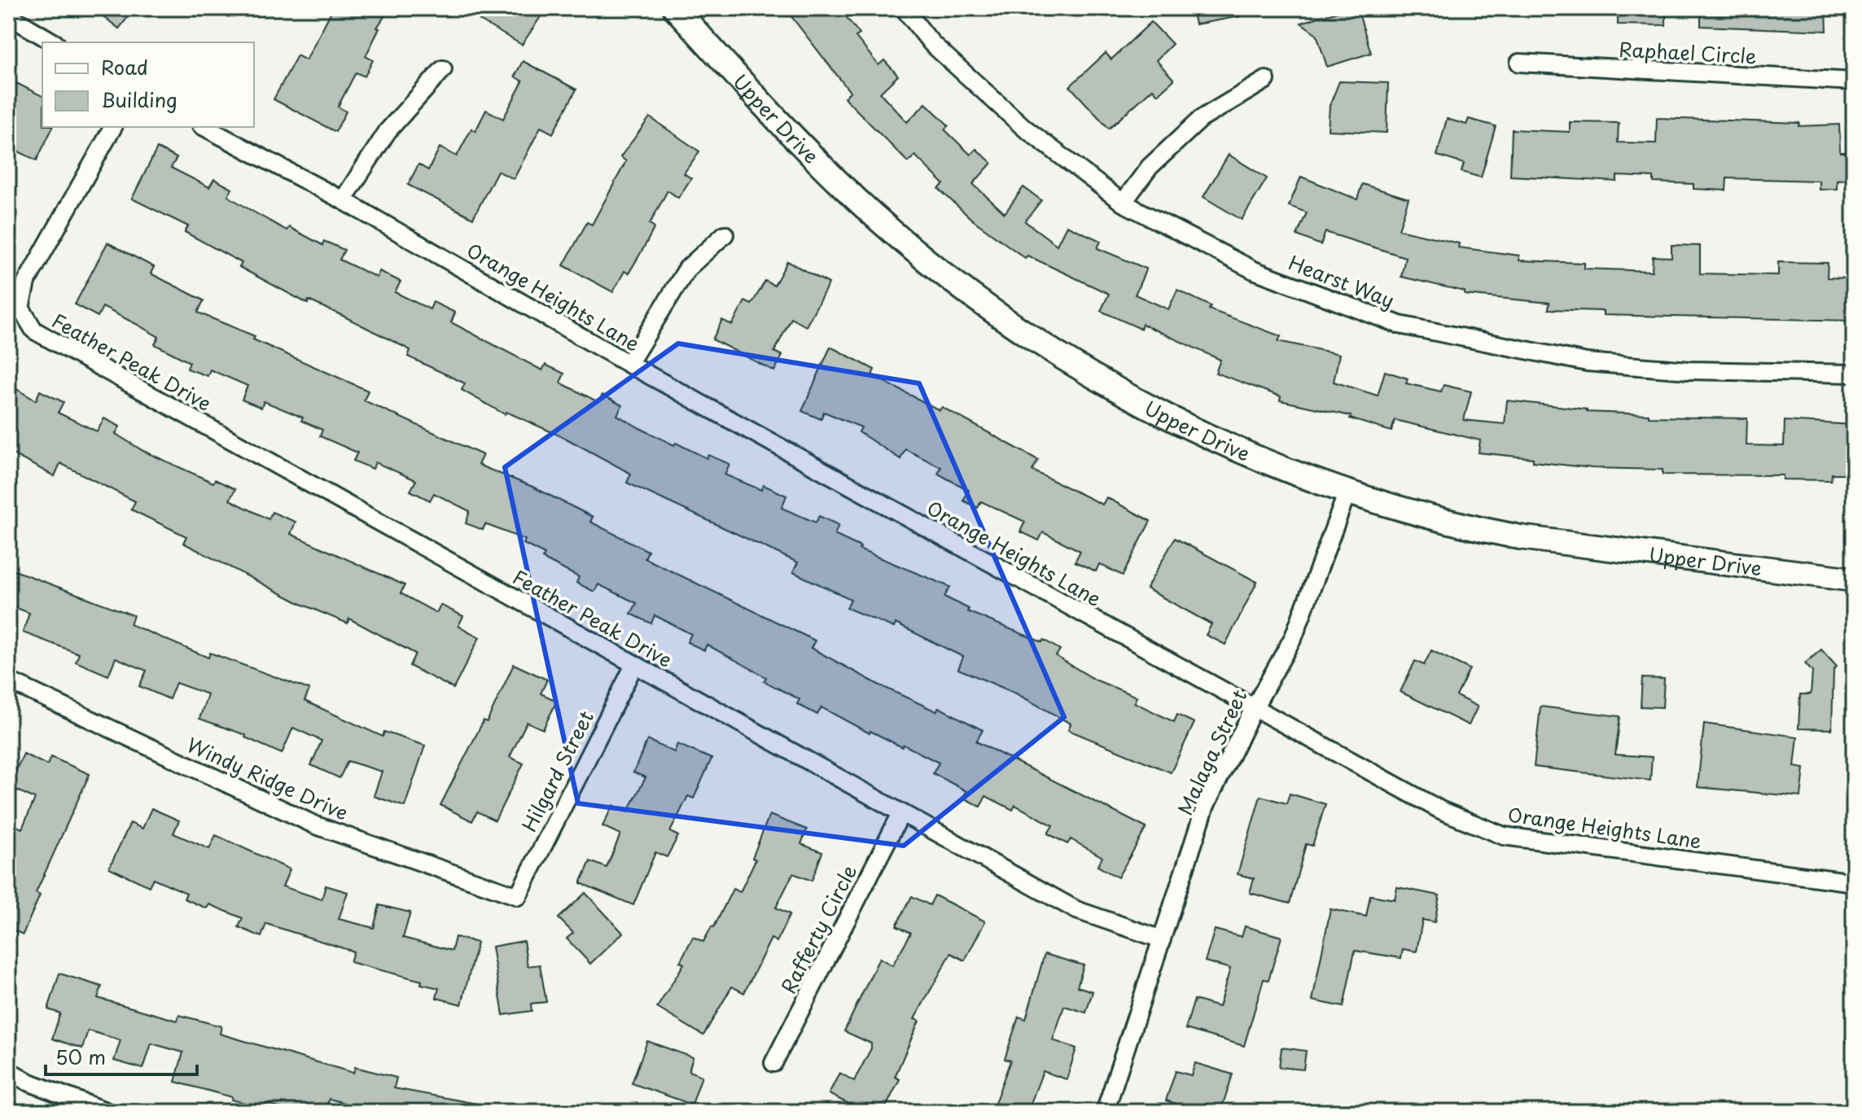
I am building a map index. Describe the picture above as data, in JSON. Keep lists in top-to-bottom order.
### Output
{
  "streets": {
    "main road": ["Upper Drive"],
    "street": [
      "Raphael Circle",
      "Hearst Way",
      "Orange Heights Lane",
      "Feather Peak Drive",
      "Malaga Street",
      "Hilgard Street",
      "Windy Ridge Drive",
      "Rafferty Circle"
    ]
  },
  "crossings": [
    ["Upper Drive", "Malaga Street"],
    ["Orange Heights Lane", "Malaga Street"],
    ["Feather Peak Drive", "Malaga Street"],
    ["Feather Peak Drive", "Hilgard Street"],
    ["Feather Peak Drive", "Rafferty Circle"],
    ["Hilgard Street", "Windy Ridge Drive"]
  ],
  "legend": ["Road", "Building"],
  "scale_bar": "50 m"
}
